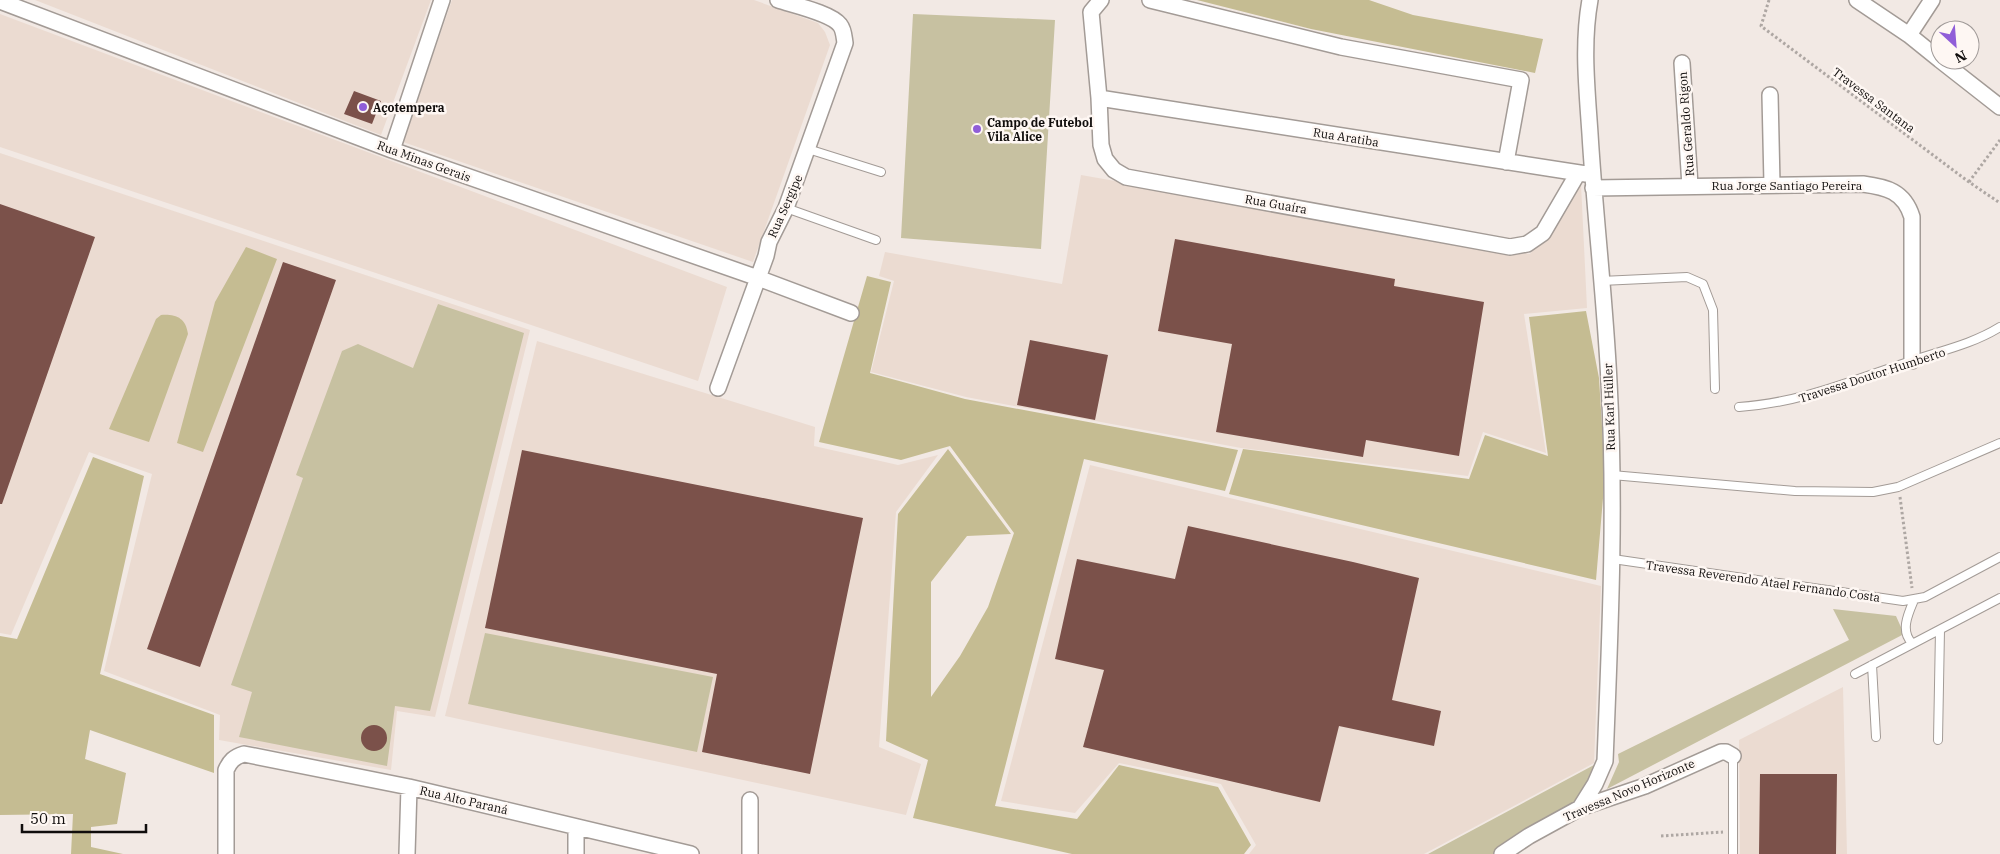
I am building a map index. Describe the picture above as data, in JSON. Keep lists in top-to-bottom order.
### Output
{
  "streets": {
    "street": [
      "Rua Geraldo Rigon",
      "Rua Aratiba",
      "Rua Minas Gerais",
      "Rua Jorge Santiago Pereira",
      "Rua Guaíra",
      "Rua Sergipe",
      "Rua Karl Hüller",
      "Travessa Novo Horizonte",
      "Rua Alto Paraná"
    ],
    "lane": ["Travessa Doutor Humberto", "Travessa Reverendo Atael Fernando Costa"],
    "path": ["Travessa Santana"]
  },
  "crossings": [
    ["Rua Geraldo Rigon", "Rua Jorge Santiago Pereira"],
    ["Rua Aratiba", "Rua Jorge Santiago Pereira"],
    ["Rua Aratiba", "Rua Guaíra"],
    ["Rua Aratiba", "Rua Karl Hüller"],
    ["Rua Minas Gerais", "Rua Sergipe"],
    ["Rua Jorge Santiago Pereira", "Rua Guaíra"],
    ["Rua Jorge Santiago Pereira", "Travessa Doutor Humberto"],
    ["Rua Jorge Santiago Pereira", "Rua Karl Hüller"],
    ["Rua Guaíra", "Rua Karl Hüller"],
    ["Rua Karl Hüller", "Travessa Reverendo Atael Fernando Costa"],
    ["Rua Karl Hüller", "Travessa Novo Horizonte"]
  ],
  "places": ["Açotempera", "Campo de Futebol Vila Alice"],
  "scale_bar": "50 m",
  "north": "bottom right"
}
